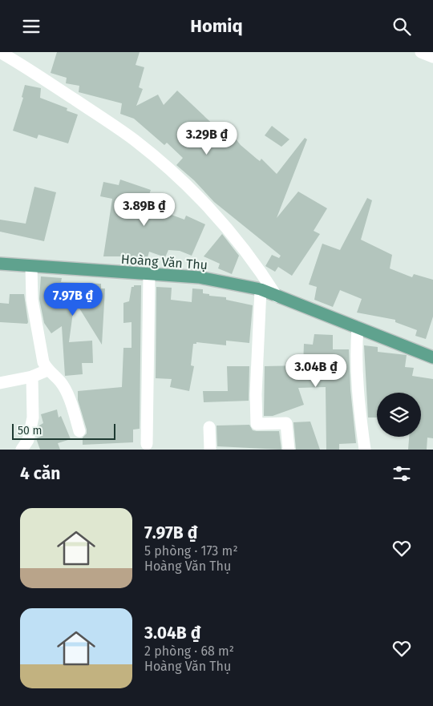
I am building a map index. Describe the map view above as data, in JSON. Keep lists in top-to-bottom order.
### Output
{
  "streets": {
    "main road": ["Hoàng Văn Thụ"]
  },
  "scale_bar": "50 m",
  "page": {
    "header": "Homiq",
    "price": [
      "3.29B ₫",
      "3.89B ₫",
      "7.97B ₫",
      "3.04B ₫"
    ],
    "scale": "50 m",
    "heading": "4 căn",
    "list": [
      {
        "name": "7.97B ₫",
        "note": "5 phòng · 173 m² · Hoàng Văn Thụ"
      },
      {
        "name": "3.04B ₫",
        "note": "2 phòng · 68 m² · Hoàng Văn Thụ"
      }
    ]
  }
}
